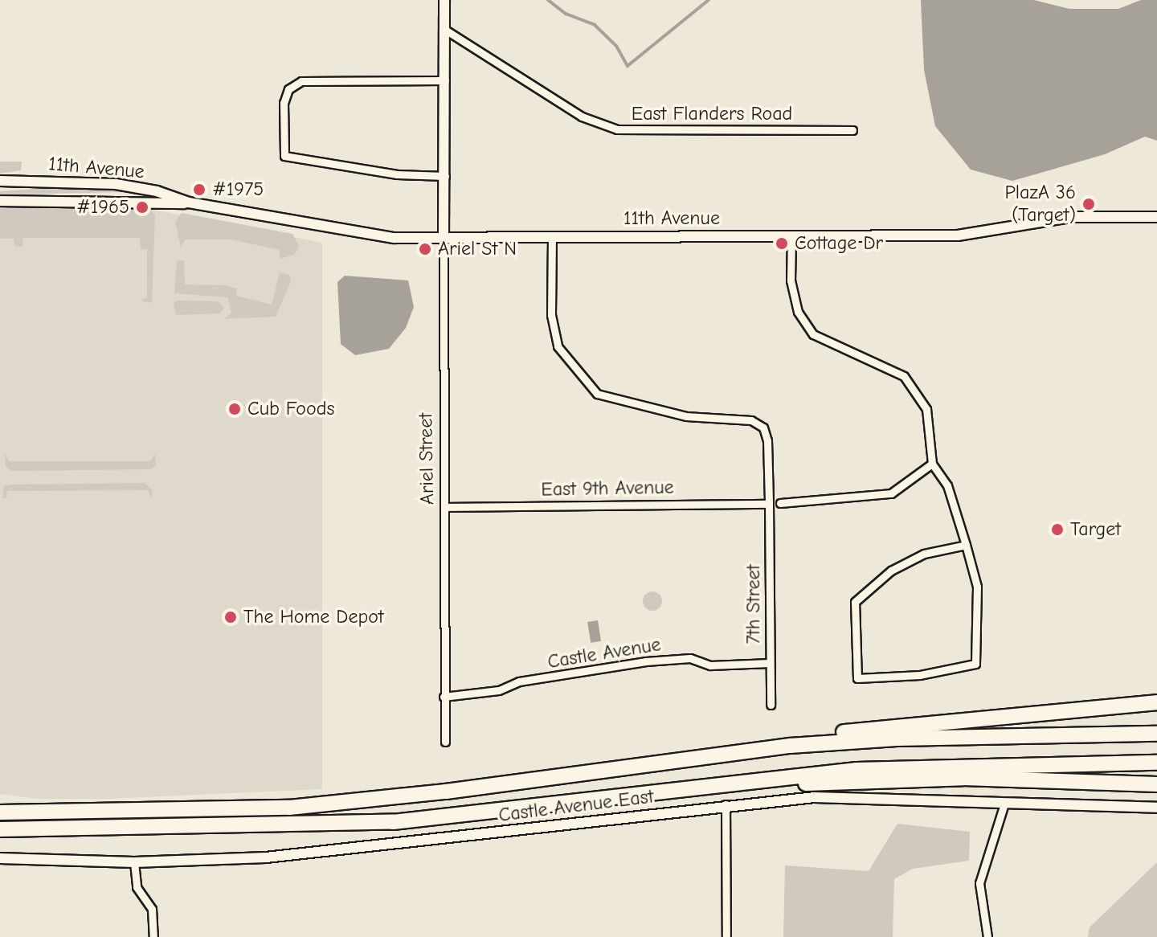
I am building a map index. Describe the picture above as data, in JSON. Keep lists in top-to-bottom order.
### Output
{
  "streets": {
    "street": [
      "East Flanders Road",
      "11th Avenue",
      "Ariel Street",
      "East 9th Avenue",
      "7th Street",
      "Castle Avenue",
      "Castle Avenue East"
    ]
  },
  "crossings": [
    ["East Flanders Road", "Ariel Street"],
    ["11th Avenue", "Ariel Street"],
    ["11th Avenue", "7th Street"],
    ["Ariel Street", "East 9th Avenue"],
    ["Ariel Street", "Castle Avenue"],
    ["East 9th Avenue", "7th Street"],
    ["7th Street", "Castle Avenue"]
  ],
  "places": [
    "#1975",
    "PlazA 36 (Target)",
    "#1965",
    "Cottage Dr",
    "Ariel St N",
    "Cub Foods",
    "Target",
    "The Home Depot"
  ]
}
